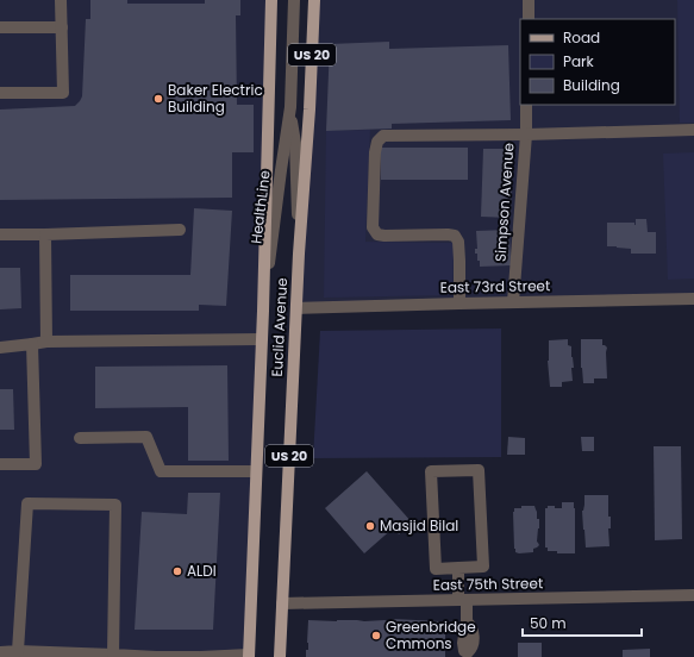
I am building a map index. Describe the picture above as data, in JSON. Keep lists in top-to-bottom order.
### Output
{
  "streets": {
    "main road": ["US 20", "Euclid Avenue"],
    "street": [
      "Simpson Avenue",
      "HealthLine",
      "East 73rd Street",
      "East 75th Street"
    ]
  },
  "crossings": [
    ["Simpson Avenue", "East 73rd Street"],
    ["HealthLine", "Euclid Avenue"],
    ["East 73rd Street", "Euclid Avenue"],
    ["Euclid Avenue", "East 75th Street"]
  ],
  "places": [
    "Baker Electric Building",
    "Masjid Bilal",
    "ALDI",
    "Greenbridge Cmmons"
  ],
  "legend": ["Road", "Park", "Building"],
  "scale_bar": "50 m"
}
